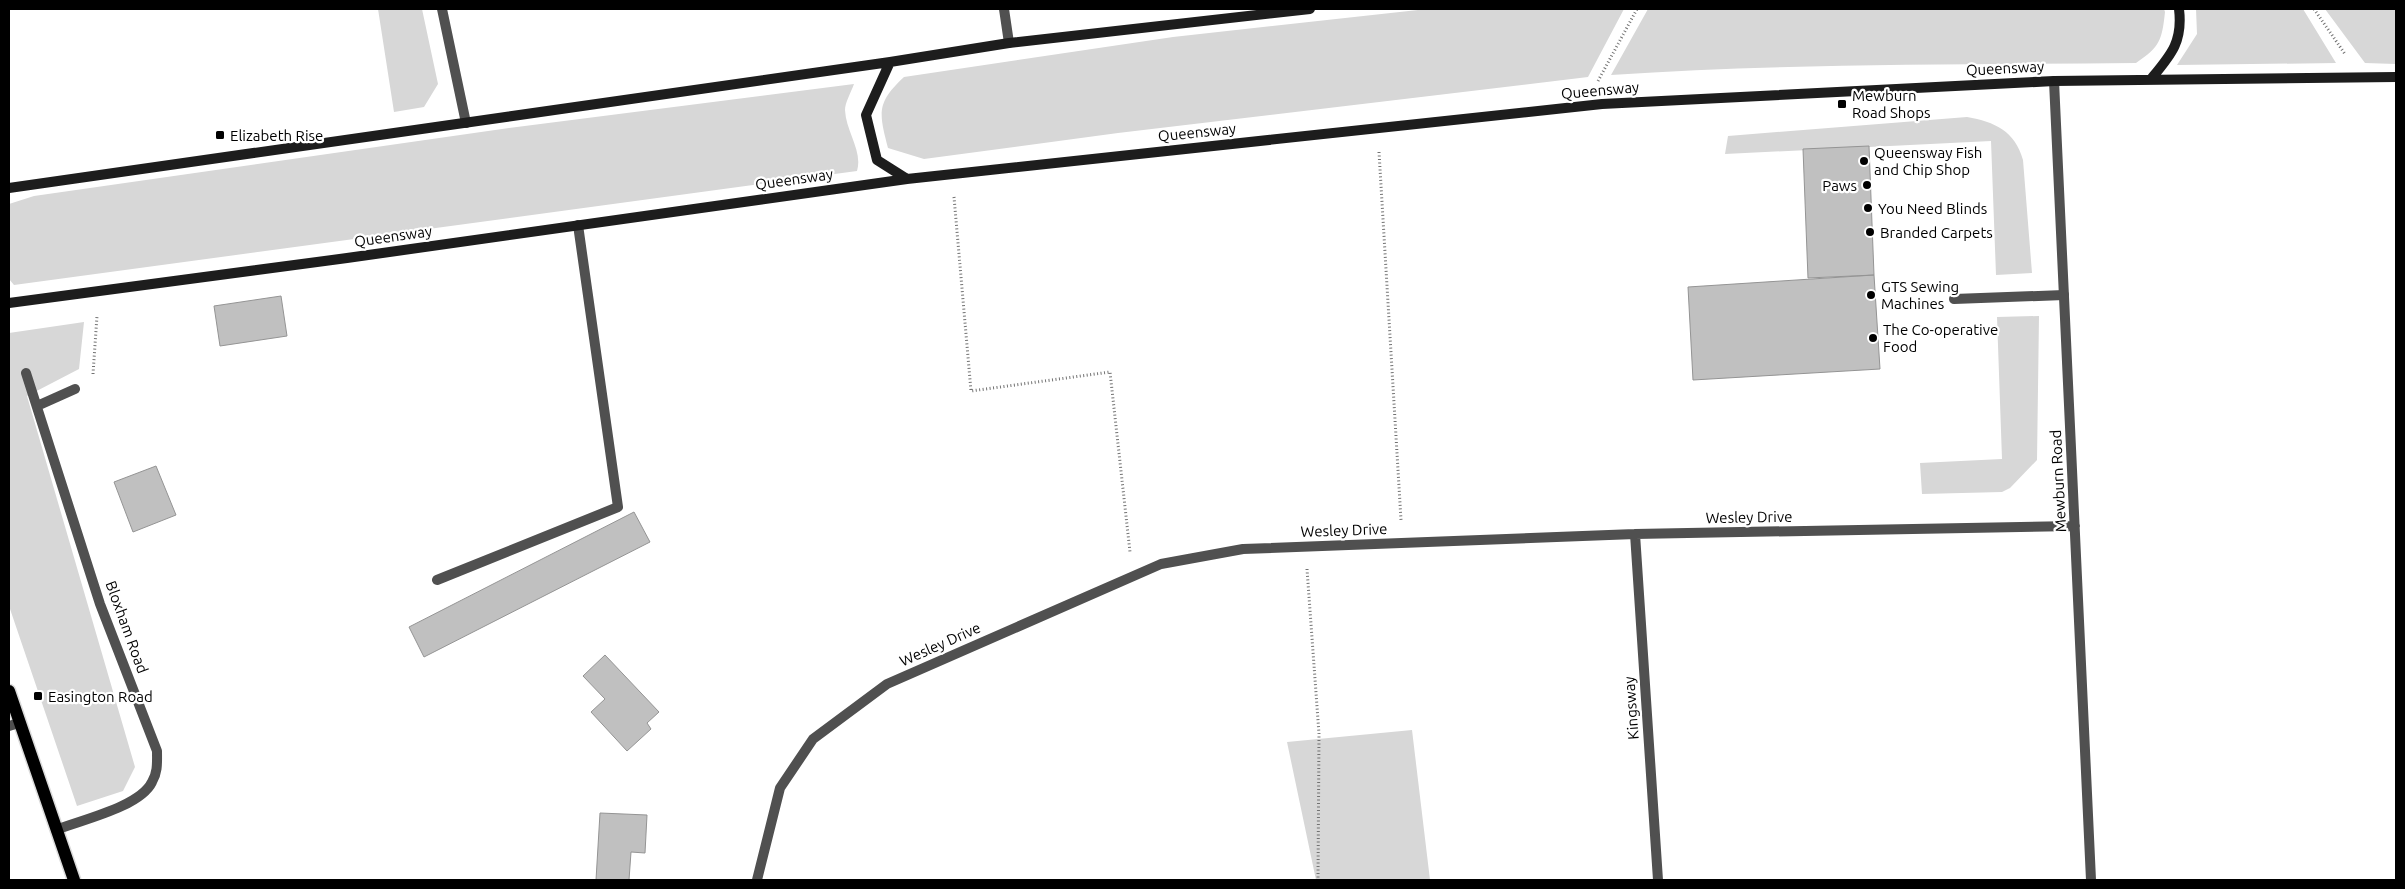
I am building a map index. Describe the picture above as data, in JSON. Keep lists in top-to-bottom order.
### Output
{
  "streets": {
    "street": [
      "Queensway",
      "Mewburn Road",
      "Wesley Drive",
      "Bloxham Road",
      "Kingsway"
    ]
  },
  "crossings": [
    ["Queensway", "Mewburn Road"],
    ["Mewburn Road", "Wesley Drive"],
    ["Wesley Drive", "Kingsway"]
  ],
  "places": {
    "transit": ["Mewburn Road Shops", "Elizabeth Rise", "Easington Road"],
    "other": [
      "Queensway Fish and Chip Shop",
      "Paws",
      "You Need Blinds",
      "Branded Carpets",
      "GTS Sewing Machines",
      "The Co-operative Food"
    ]
  }
}
